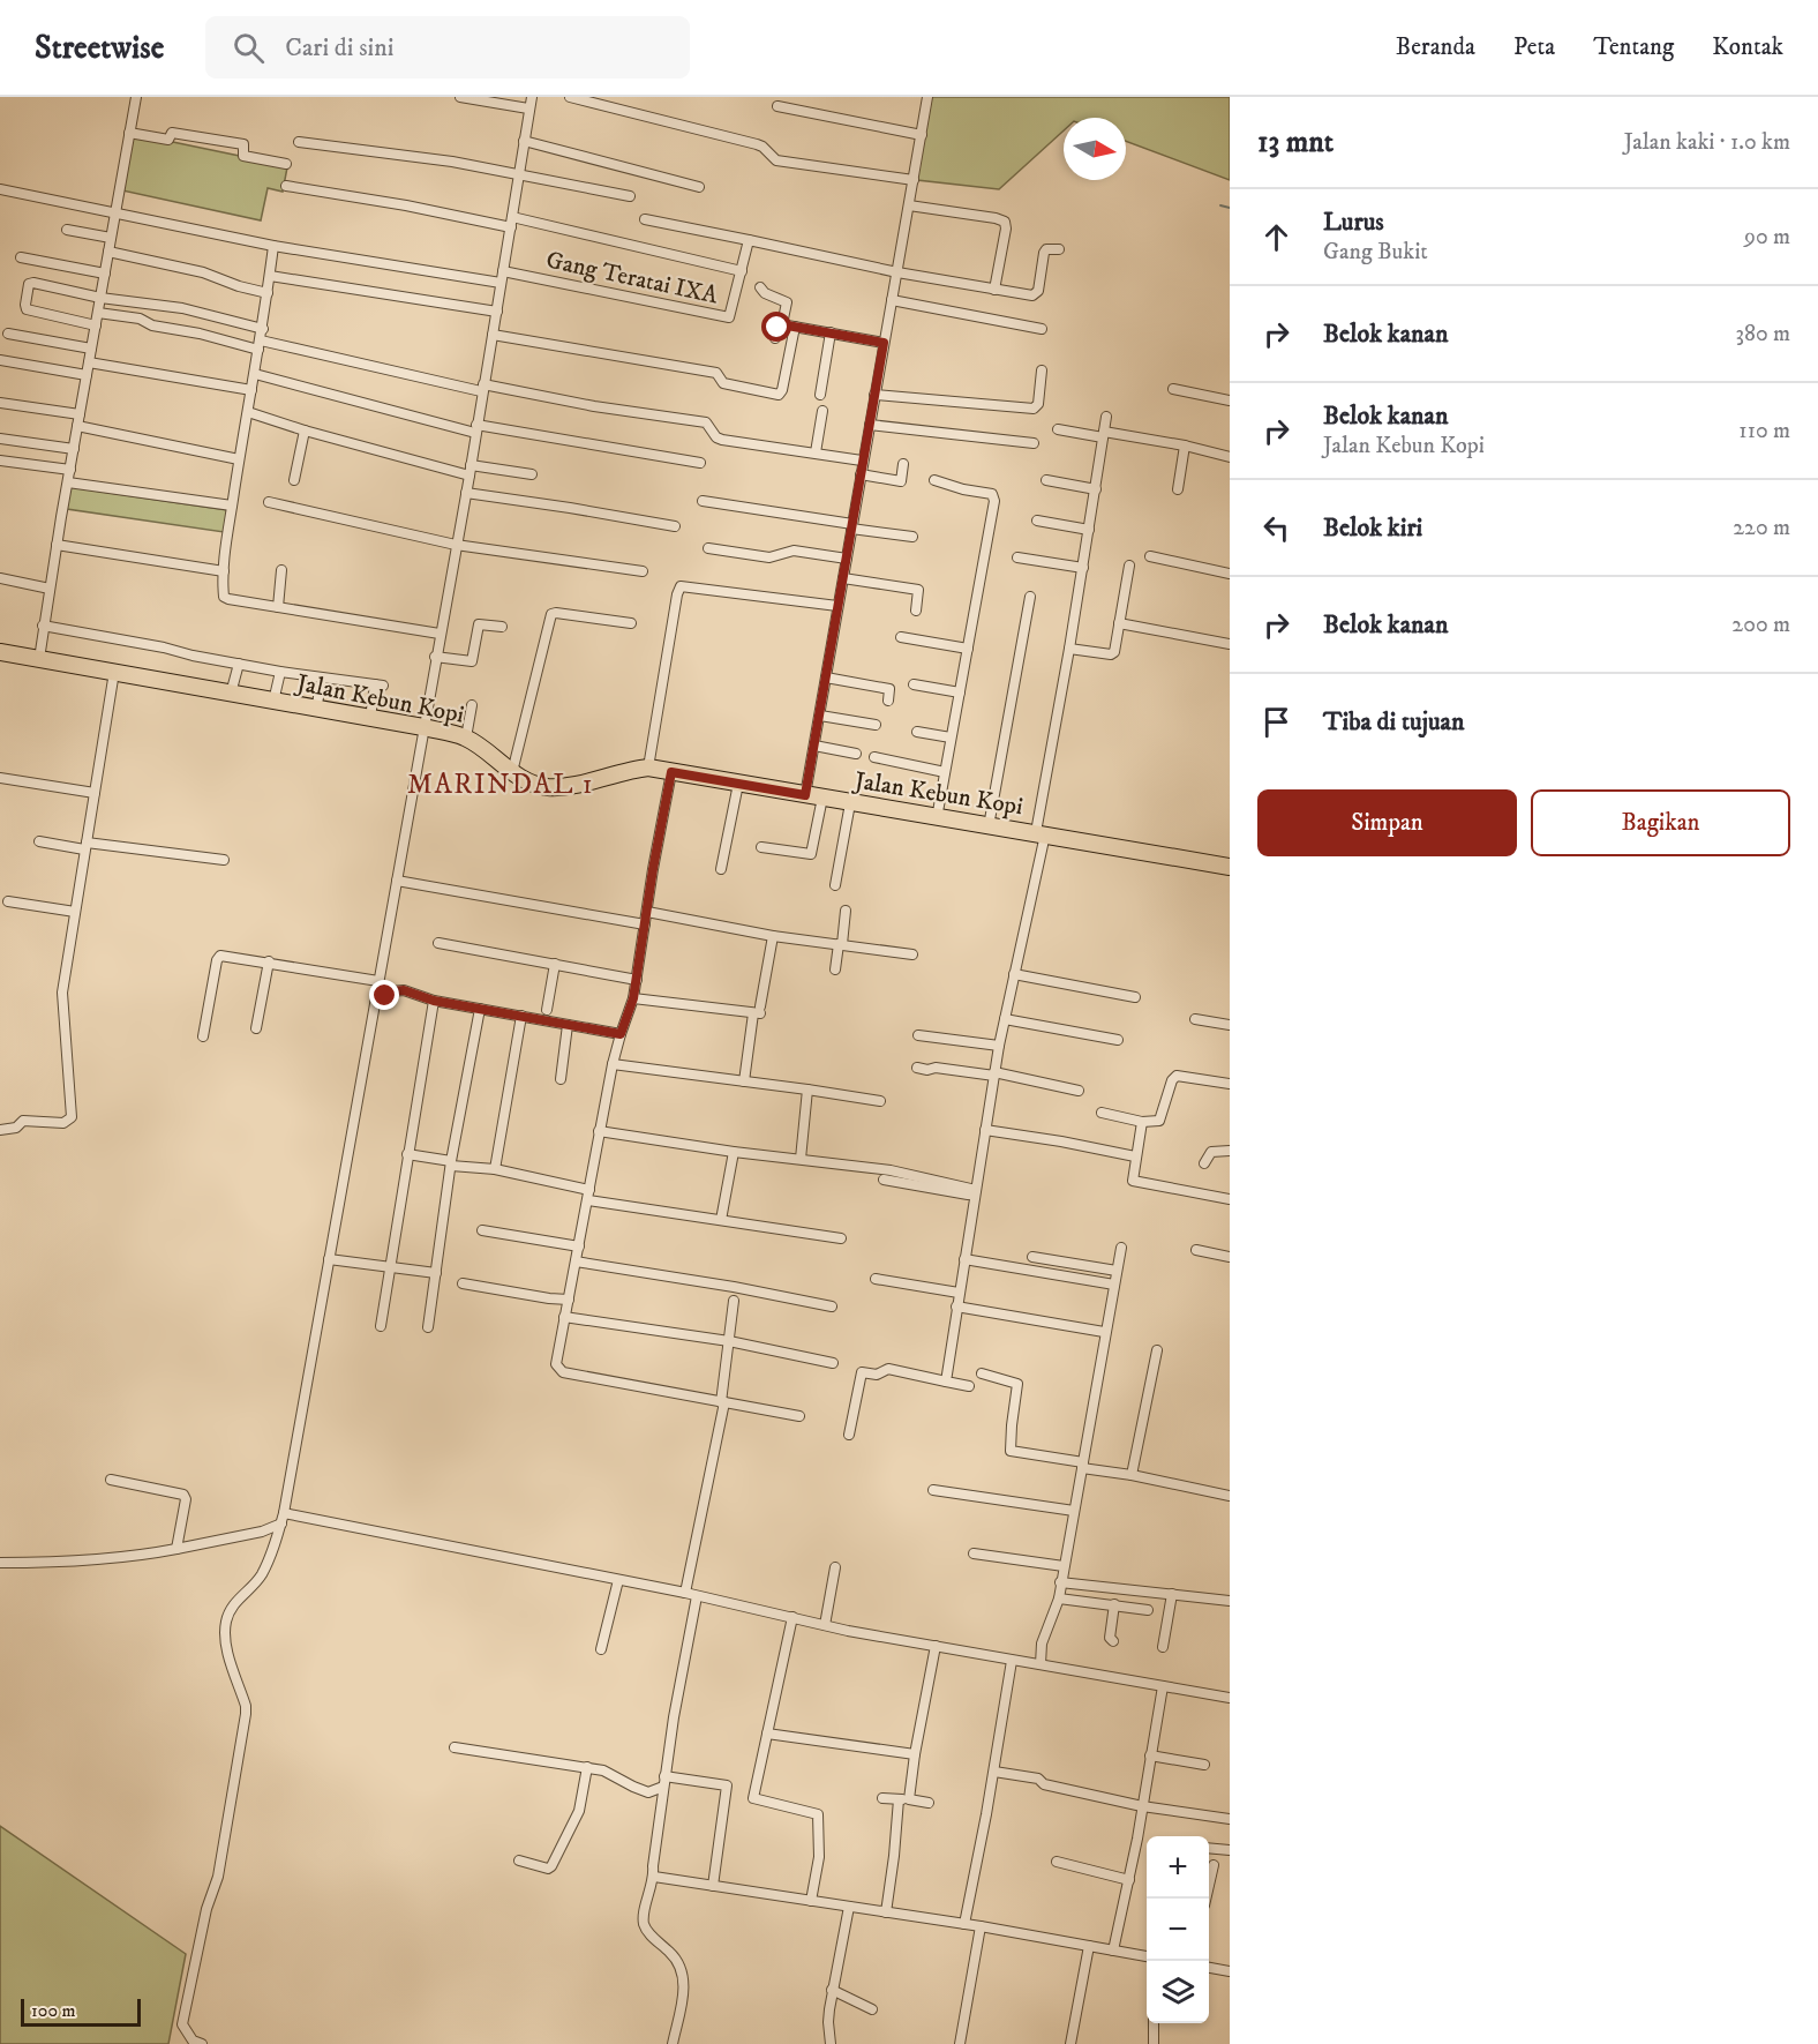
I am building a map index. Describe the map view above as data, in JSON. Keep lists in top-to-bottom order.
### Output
{
  "streets": {
    "main road": ["Jalan Kebun Kopi"],
    "street": ["Gang Teratai IXA"]
  },
  "districts": ["MARINDAL 1"],
  "scale_bar": "100 m",
  "north": "right",
  "page": {
    "header": "Streetwise",
    "search": "Cari di sini",
    "nav": [
      "Beranda",
      "Peta",
      "Tentang",
      "Kontak"
    ],
    "heading": ["13 mnt", "Jalan kaki · 1.0 km"],
    "list": [
      ["Lurus", "Gang Bukit", "90 m"],
      ["Belok kanan", "380 m"],
      ["Belok kanan", "Jalan Kebun Kopi", "110 m"],
      ["Belok kiri", "220 m"],
      ["Belok kanan", "200 m"],
      "Tiba di tujuan"
    ],
    "buttons": ["Simpan", "Bagikan"],
    "map_buttons": ["+", "−"],
    "scale": "100 m"
  }
}
